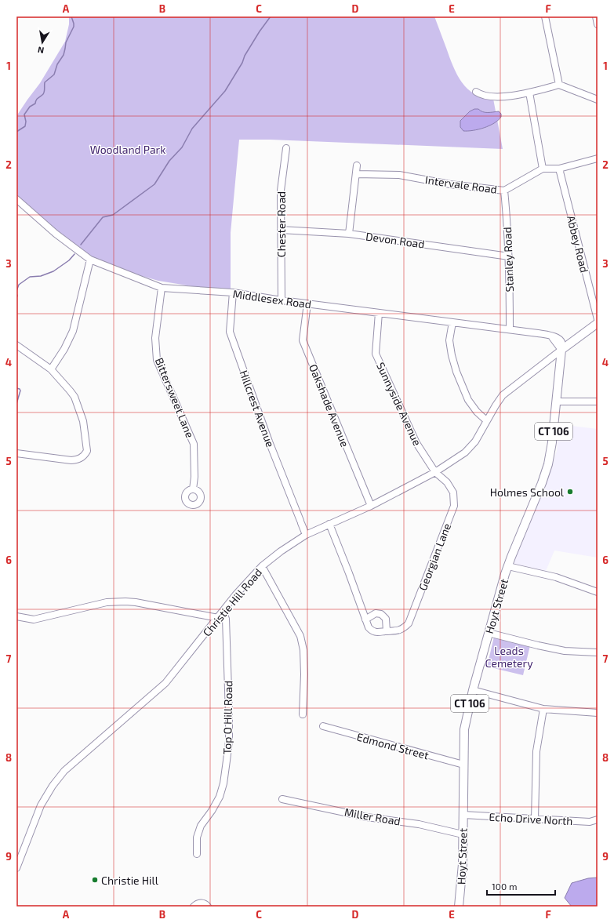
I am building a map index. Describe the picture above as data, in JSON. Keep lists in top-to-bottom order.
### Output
{
  "streets": {
    "main road": ["CT 106", "Hoyt Street"],
    "street": [
      "Intervale Road",
      "Chester Road",
      "Devon Road",
      "Abbey Road",
      "Stanley Road",
      "Middlesex Road",
      "Bittersweet Lane",
      "Sunnyside Avenue",
      "Oakshade Avenue",
      "Hillcrest Avenue",
      "Georgian Lane",
      "Christie Hill Road",
      "Top O Hill Road",
      "Edmond Street",
      "Miller Road",
      "Echo Drive North"
    ]
  },
  "crossings": [
    ["Intervale Road", "Abbey Road"],
    ["Intervale Road", "Stanley Road"],
    ["Chester Road", "Devon Road"],
    ["Chester Road", "Middlesex Road"],
    ["Devon Road", "Stanley Road"],
    ["Stanley Road", "Middlesex Road"],
    ["Middlesex Road", "Bittersweet Lane"],
    ["Middlesex Road", "Sunnyside Avenue"],
    ["Middlesex Road", "Oakshade Avenue"],
    ["Middlesex Road", "Hillcrest Avenue"],
    ["Middlesex Road", "Christie Hill Road"],
    ["Middlesex Road", "Hoyt Street"],
    ["Sunnyside Avenue", "Georgian Lane"],
    ["Sunnyside Avenue", "Christie Hill Road"],
    ["Oakshade Avenue", "Christie Hill Road"],
    ["Hillcrest Avenue", "Christie Hill Road"],
    ["Georgian Lane", "Christie Hill Road"],
    ["Christie Hill Road", "Hoyt Street"],
    ["Christie Hill Road", "Top O Hill Road"],
    ["Hoyt Street", "Edmond Street"],
    ["Hoyt Street", "Miller Road"],
    ["Hoyt Street", "Echo Drive North"]
  ],
  "parks": ["Woodland Park", "Leads Cemetery"],
  "places": ["Holmes School", "Christie Hill"],
  "scale_bar": "100 m",
  "north": "bottom",
  "grid": {
    "columns": [
      "A",
      "B",
      "C",
      "D",
      "E",
      "F"
    ],
    "rows": [
      "1",
      "2",
      "3",
      "4",
      "5",
      "6",
      "7",
      "8",
      "9"
    ]
  }
}
